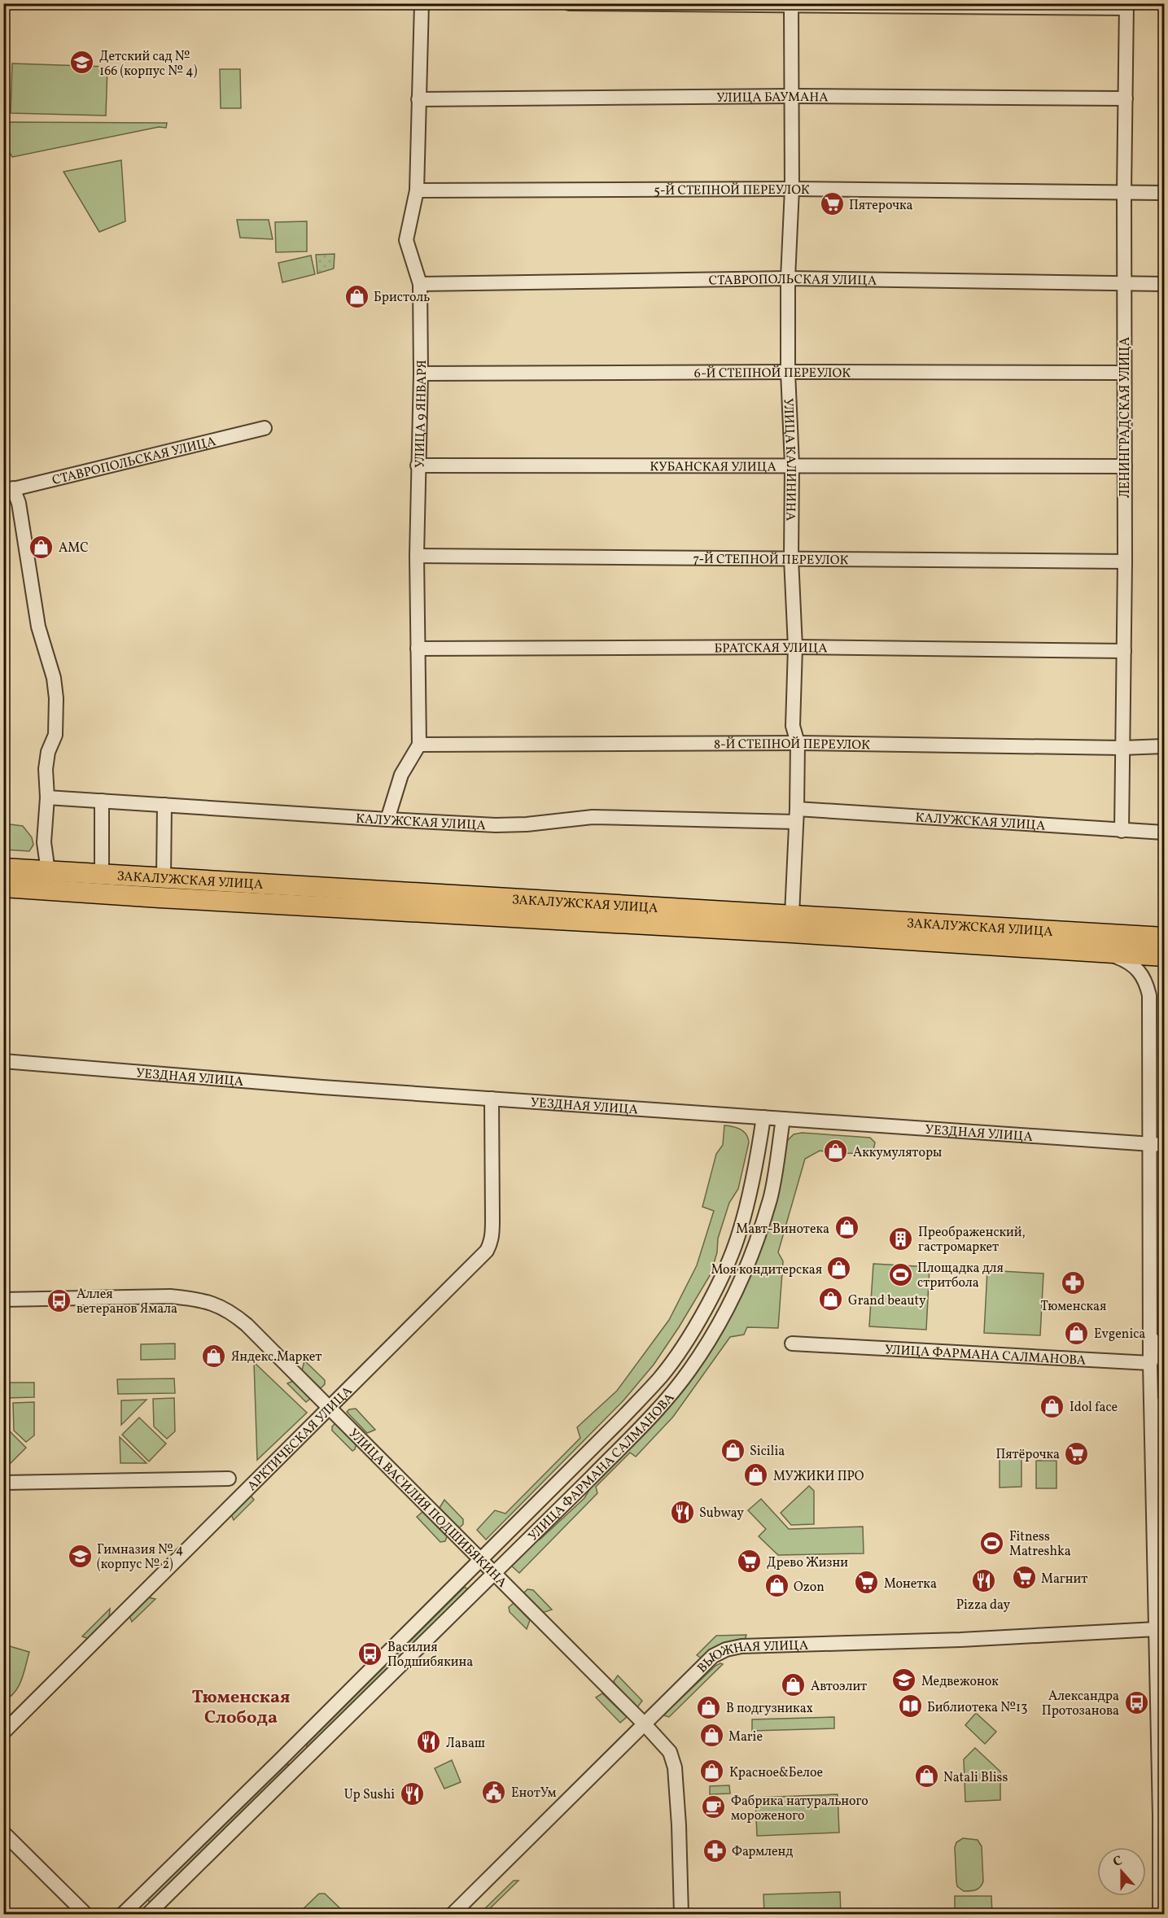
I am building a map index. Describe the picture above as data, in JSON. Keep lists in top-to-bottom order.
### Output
{
  "streets": {
    "highway": ["ЗАКАЛУЖСКАЯ УЛИЦА"],
    "street": [
      "УЛИЦА БАУМАНА",
      "5-Й СТЕПНОЙ ПЕРЕУЛОК",
      "СТАВРОПОЛЬСКАЯ УЛИЦА",
      "6-Й СТЕПНОЙ ПЕРЕУЛОК",
      "УЛИЦА 9 ЯНВАРЯ",
      "ЛЕНИНГРАДСКАЯ УЛИЦА",
      "УЛИЦА КАЛИНИНА",
      "КУБАНСКАЯ УЛИЦА",
      "7-Й СТЕПНОЙ ПЕРЕУЛОК",
      "БРАТСКАЯ УЛИЦА",
      "8-Й СТЕПНОЙ ПЕРЕУЛОК",
      "КАЛУЖСКАЯ УЛИЦА",
      "УЕЗДНАЯ УЛИЦА",
      "УЛИЦА ФАРМАНА САЛМАНОВА",
      "АРКТИЧЕСКАЯ УЛИЦА",
      "УЛИЦА ВАСИЛИЯ ПОДШИБЯКИНА",
      "ВЬЮЖНАЯ УЛИЦА"
    ]
  },
  "crossings": [
    ["УЛИЦА БАУМАНА", "УЛИЦА 9 ЯНВАРЯ"],
    ["УЛИЦА БАУМАНА", "ЛЕНИНГРАДСКАЯ УЛИЦА"],
    ["УЛИЦА БАУМАНА", "УЛИЦА КАЛИНИНА"],
    ["5-Й СТЕПНОЙ ПЕРЕУЛОК", "УЛИЦА 9 ЯНВАРЯ"],
    ["5-Й СТЕПНОЙ ПЕРЕУЛОК", "ЛЕНИНГРАДСКАЯ УЛИЦА"],
    ["5-Й СТЕПНОЙ ПЕРЕУЛОК", "УЛИЦА КАЛИНИНА"],
    ["СТАВРОПОЛЬСКАЯ УЛИЦА", "УЛИЦА 9 ЯНВАРЯ"],
    ["СТАВРОПОЛЬСКАЯ УЛИЦА", "ЛЕНИНГРАДСКАЯ УЛИЦА"],
    ["СТАВРОПОЛЬСКАЯ УЛИЦА", "УЛИЦА КАЛИНИНА"],
    ["6-Й СТЕПНОЙ ПЕРЕУЛОК", "УЛИЦА 9 ЯНВАРЯ"],
    ["6-Й СТЕПНОЙ ПЕРЕУЛОК", "ЛЕНИНГРАДСКАЯ УЛИЦА"],
    ["6-Й СТЕПНОЙ ПЕРЕУЛОК", "УЛИЦА КАЛИНИНА"],
    ["УЛИЦА 9 ЯНВАРЯ", "КУБАНСКАЯ УЛИЦА"],
    ["УЛИЦА 9 ЯНВАРЯ", "7-Й СТЕПНОЙ ПЕРЕУЛОК"],
    ["УЛИЦА 9 ЯНВАРЯ", "БРАТСКАЯ УЛИЦА"],
    ["УЛИЦА 9 ЯНВАРЯ", "8-Й СТЕПНОЙ ПЕРЕУЛОК"],
    ["ЛЕНИНГРАДСКАЯ УЛИЦА", "КУБАНСКАЯ УЛИЦА"],
    ["ЛЕНИНГРАДСКАЯ УЛИЦА", "7-Й СТЕПНОЙ ПЕРЕУЛОК"],
    ["ЛЕНИНГРАДСКАЯ УЛИЦА", "БРАТСКАЯ УЛИЦА"],
    ["ЛЕНИНГРАДСКАЯ УЛИЦА", "8-Й СТЕПНОЙ ПЕРЕУЛОК"],
    ["ЛЕНИНГРАДСКАЯ УЛИЦА", "КАЛУЖСКАЯ УЛИЦА"],
    ["УЛИЦА КАЛИНИНА", "КУБАНСКАЯ УЛИЦА"],
    ["УЛИЦА КАЛИНИНА", "7-Й СТЕПНОЙ ПЕРЕУЛОК"],
    ["УЛИЦА КАЛИНИНА", "БРАТСКАЯ УЛИЦА"],
    ["УЛИЦА КАЛИНИНА", "8-Й СТЕПНОЙ ПЕРЕУЛОК"],
    ["УЛИЦА КАЛИНИНА", "КАЛУЖСКАЯ УЛИЦА"],
    ["УЛИЦА КАЛИНИНА", "ЗАКАЛУЖСКАЯ УЛИЦА"],
    ["УЕЗДНАЯ УЛИЦА", "УЛИЦА ФАРМАНА САЛМАНОВА"],
    ["УЕЗДНАЯ УЛИЦА", "АРКТИЧЕСКАЯ УЛИЦА"],
    ["УЛИЦА ФАРМАНА САЛМАНОВА", "УЛИЦА ВАСИЛИЯ ПОДШИБЯКИНА"],
    ["АРКТИЧЕСКАЯ УЛИЦА", "УЛИЦА ВАСИЛИЯ ПОДШИБЯКИНА"],
    ["УЛИЦА ВАСИЛИЯ ПОДШИБЯКИНА", "ВЬЮЖНАЯ УЛИЦА"]
  ],
  "districts": ["Тюменская Слобода"],
  "places": {
    "school or university": ["Детский сад № 166 (корпус № 4)", "Гимназия № 4 (корпус № 2)", "Медвежонок"],
    "supermarket": [
      "Пятерочка",
      "Пятёрочка",
      "Древо Жизни",
      "Магнит",
      "Монетка"
    ],
    "shop": [
      "Бристоль",
      "АМС",
      "Аккумуляторы",
      "Мавт-Винотека",
      "Моя кондитерская",
      "Grand beauty",
      "Evgenica",
      "Яндекс.Маркет",
      "Idol face",
      "Sicilia",
      "МУЖИКИ ПРО",
      "Ozon",
      "Автоэлит",
      "В подгузниках",
      "Marie",
      "Красное&Белое",
      "Natali Bliss"
    ],
    "building": ["Преображенский, гастромаркет"],
    "sports": ["Площадка для стритбола", "Fitness Matreshka"],
    "pharmacy": ["Тюменская", "Фармленд"],
    "bus stop": ["Аллея ветеранов Ямала", "Василия Подшибякина", "Александра Протозанова"],
    "restaurant": [
      "Subway",
      "Pizza day",
      "Лаваш",
      "Up Sushi"
    ],
    "library": ["Библиотека №13"],
    "public building": ["ЕнотУм"],
    "cafe": ["Фабрика натурального мороженого"]
  },
  "north": "top"
}
